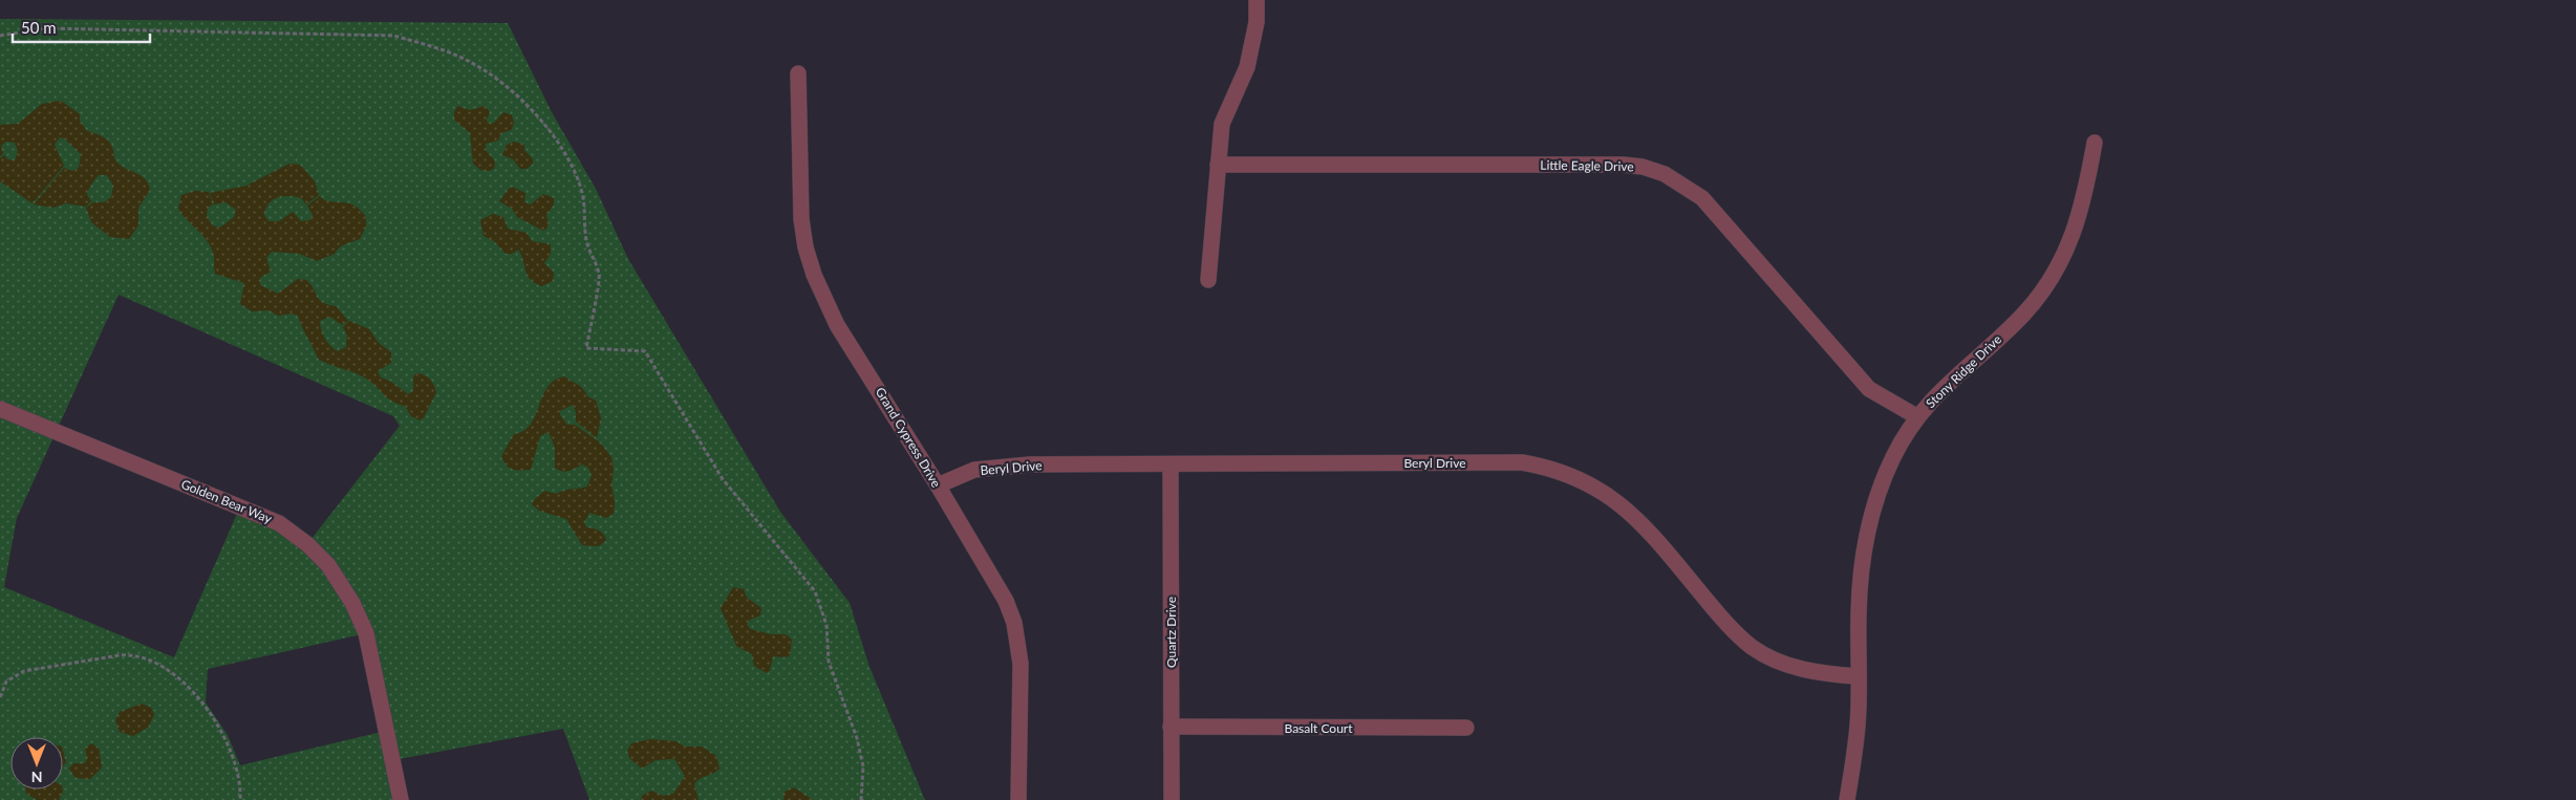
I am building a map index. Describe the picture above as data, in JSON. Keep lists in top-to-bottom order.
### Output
{
  "streets": {
    "street": [
      "Little Eagle Drive",
      "Stony Ridge Drive",
      "Grand Cypress Drive",
      "Beryl Drive",
      "Golden Bear Way",
      "Quartz Drive",
      "Basalt Court"
    ]
  },
  "crossings": [
    ["Little Eagle Drive", "Stony Ridge Drive"],
    ["Stony Ridge Drive", "Beryl Drive"],
    ["Grand Cypress Drive", "Beryl Drive"],
    ["Beryl Drive", "Quartz Drive"],
    ["Quartz Drive", "Basalt Court"]
  ],
  "scale_bar": "50 m",
  "north": "bottom"
}
